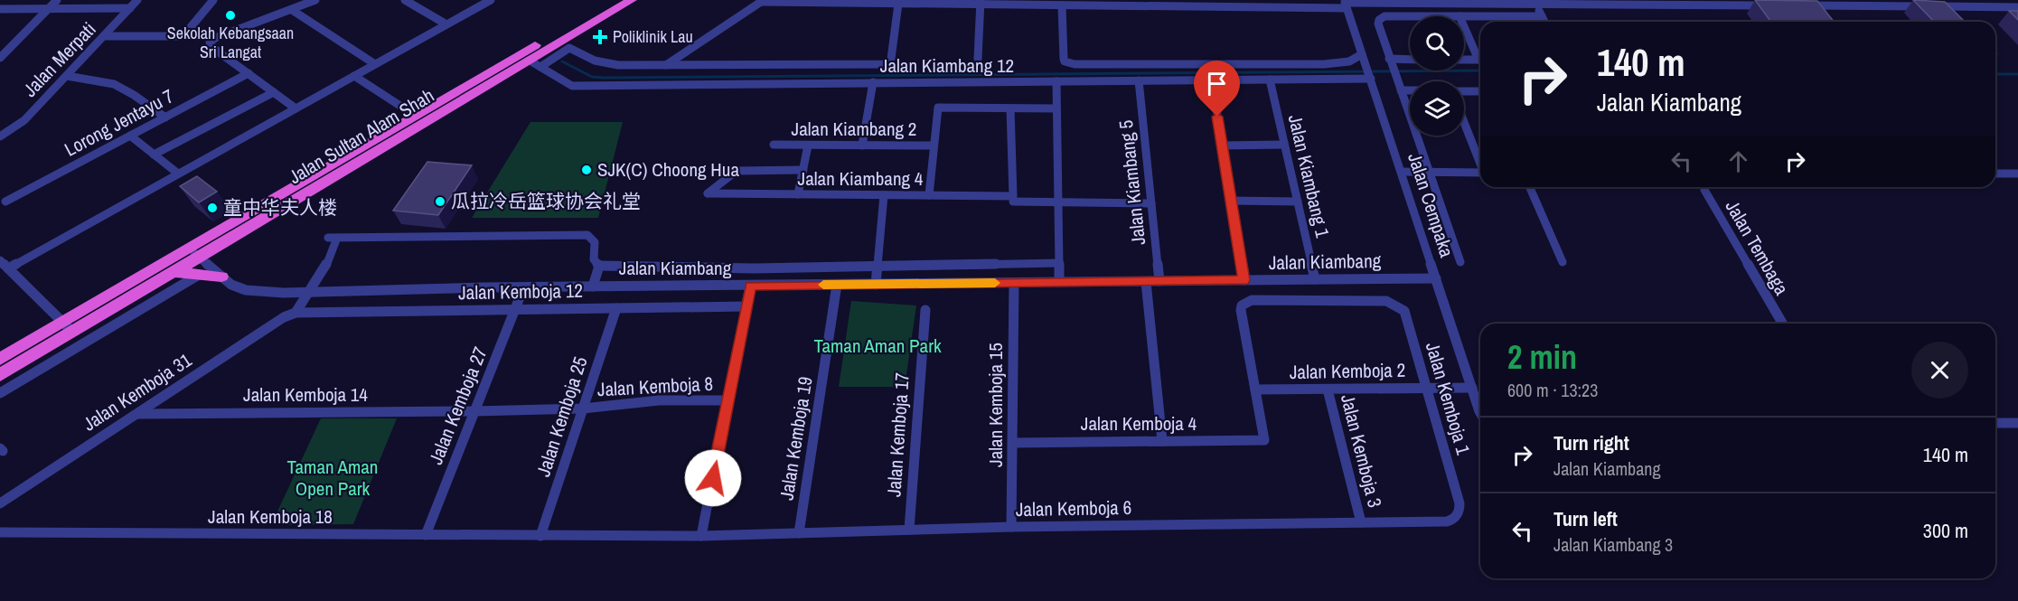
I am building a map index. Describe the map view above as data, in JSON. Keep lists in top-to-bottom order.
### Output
{
  "streets": {
    "highway": ["Jalan Sultan Alam Shah"],
    "street": [
      "Jalan Merpati",
      "Jalan Kiambang 12",
      "Lorong Jentayu 7",
      "Jalan Kiambang 2",
      "Jalan Kiambang 1",
      "Jalan Kiambang 4",
      "Jalan Kiambang 5",
      "Jalan Cempaka",
      "Jalan Tembaga",
      "Jalan Kiambang",
      "Jalan Kemboja 12",
      "Jalan Kemboja 2",
      "Jalan Kemboja 8",
      "Jalan Kemboja 31",
      "Jalan Kemboja 14",
      "Jalan Kemboja 1",
      "Jalan Kemboja 15",
      "Jalan Kemboja 27",
      "Jalan Kemboja 25",
      "Jalan Kemboja 4",
      "Jalan Kemboja 17",
      "Jalan Kemboja 19",
      "Jalan Kemboja 3",
      "Jalan Kemboja 6",
      "Jalan Kemboja 18"
    ]
  },
  "crossings": [
    ["Jalan Kiambang 12", "Jalan Sultan Alam Shah"],
    ["Jalan Kiambang 12", "Jalan Kiambang 1"],
    ["Jalan Kiambang 12", "Jalan Kiambang 5"],
    ["Jalan Kiambang 12", "Jalan Cempaka"],
    ["Jalan Sultan Alam Shah", "Jalan Kiambang"],
    ["Jalan Kiambang 1", "Jalan Kiambang"],
    ["Jalan Kiambang 4", "Jalan Kiambang 5"],
    ["Jalan Kiambang 5", "Jalan Kiambang"],
    ["Jalan Cempaka", "Jalan Kiambang"],
    ["Jalan Cempaka", "Jalan Kemboja 2"],
    ["Jalan Kiambang", "Jalan Kemboja 15"],
    ["Jalan Kiambang", "Jalan Kemboja 27"],
    ["Jalan Kiambang", "Jalan Kemboja 19"],
    ["Jalan Kemboja 12", "Jalan Kemboja 31"],
    ["Jalan Kemboja 12", "Jalan Kemboja 27"],
    ["Jalan Kemboja 12", "Jalan Kemboja 25"],
    ["Jalan Kemboja 2", "Jalan Kemboja 1"],
    ["Jalan Kemboja 2", "Jalan Kemboja 4"],
    ["Jalan Kemboja 2", "Jalan Kemboja 3"],
    ["Jalan Kemboja 8", "Jalan Kemboja 14"],
    ["Jalan Kemboja 8", "Jalan Kemboja 27"],
    ["Jalan Kemboja 8", "Jalan Kemboja 25"],
    ["Jalan Kemboja 31", "Jalan Kemboja 14"],
    ["Jalan Kemboja 14", "Jalan Kemboja 27"],
    ["Jalan Kemboja 1", "Jalan Kemboja 4"],
    ["Jalan Kemboja 1", "Jalan Kemboja 6"],
    ["Jalan Kemboja 15", "Jalan Kemboja 4"],
    ["Jalan Kemboja 15", "Jalan Kemboja 6"],
    ["Jalan Kemboja 27", "Jalan Kemboja 18"],
    ["Jalan Kemboja 25", "Jalan Kemboja 6"],
    ["Jalan Kemboja 25", "Jalan Kemboja 18"],
    ["Jalan Kemboja 17", "Jalan Kemboja 6"],
    ["Jalan Kemboja 19", "Jalan Kemboja 6"],
    ["Jalan Kemboja 3", "Jalan Kemboja 6"],
    ["Jalan Kemboja 6", "Jalan Kemboja 18"]
  ],
  "parks": ["Taman Aman Park", "Taman Aman Open Park"],
  "places": {
    "other": [
      "Sekolah Kebangsaan Sri Langat",
      "SJK(C) Choong Hua",
      "瓜拉冷岳篮球协会礼堂",
      "童中华夫人楼"
    ],
    "health": ["Poliklinik Lau"]
  },
  "page": {
    "turn": ["140 m", "Jalan Kiambang"],
    "heading": ["2 min", "600 m · 13:23"],
    "list": [
      {
        "name": "Turn right",
        "note": "Jalan Kiambang",
        "value": "140 m"
      },
      {
        "name": "Turn left",
        "note": "Jalan Kiambang 3",
        "value": "300 m"
      }
    ]
  }
}
